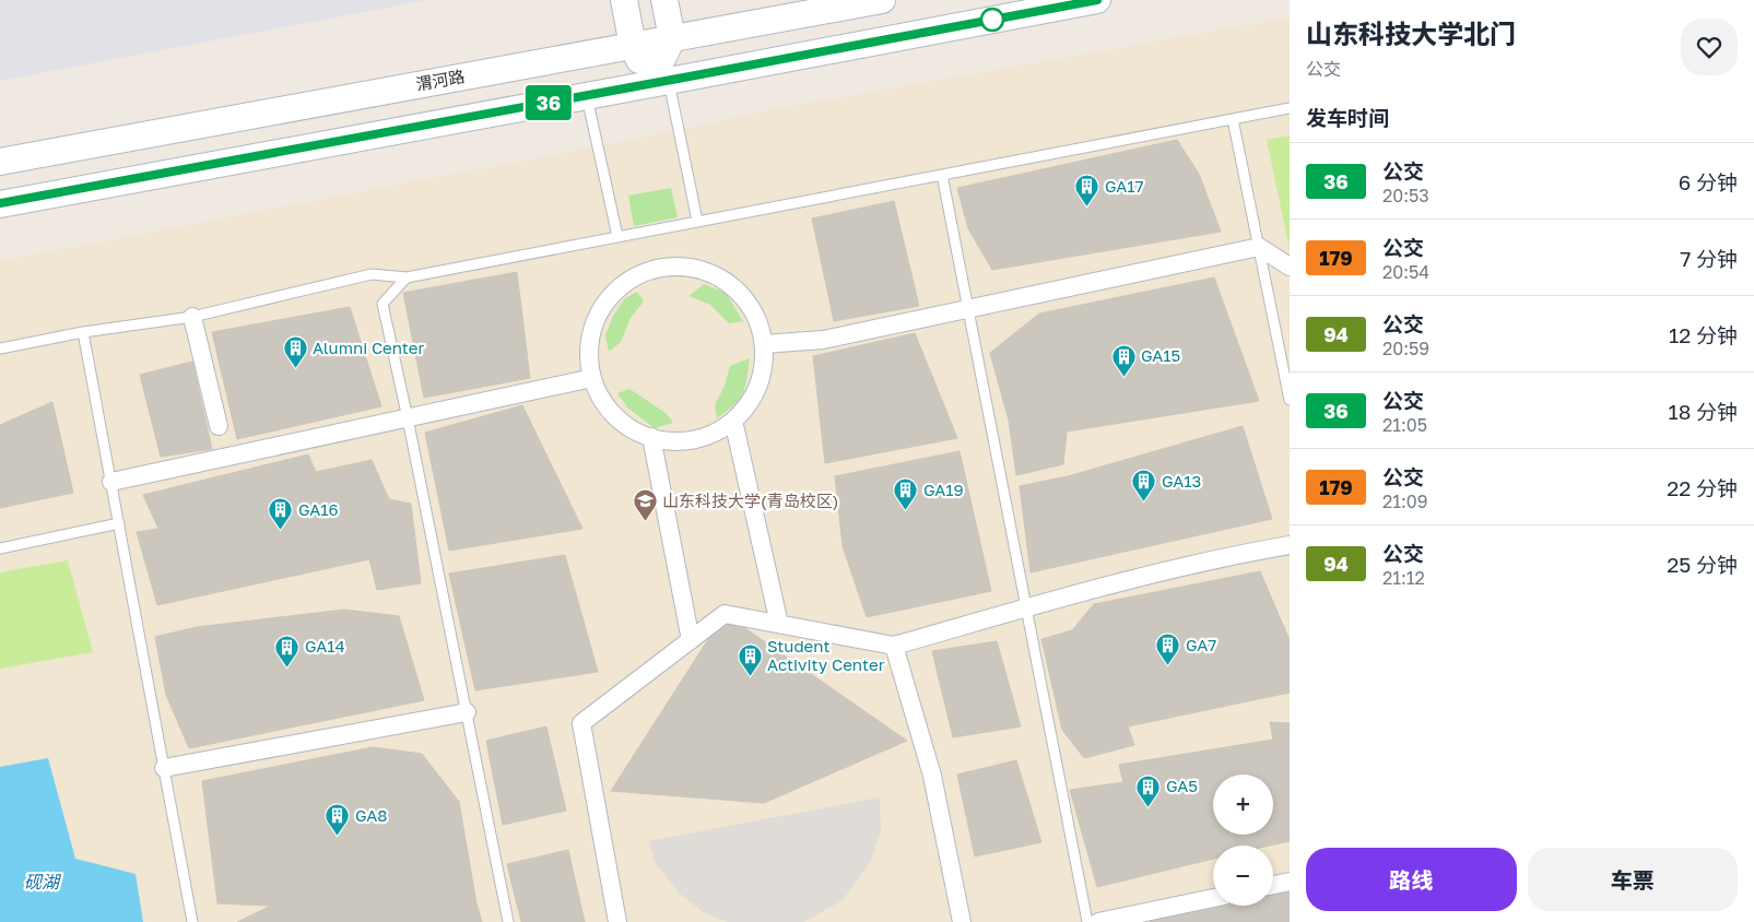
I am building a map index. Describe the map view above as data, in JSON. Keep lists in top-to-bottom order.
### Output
{
  "streets": {
    "main road": ["渭河路"]
  },
  "water": ["砚湖"],
  "places": {
    "building": [
      "GA17",
      "Alumni Center",
      "GA15",
      "GA13",
      "GA19",
      "GA16",
      "GA7",
      "GA14",
      "Student Activity Center",
      "GA5",
      "GA8"
    ],
    "school or university": ["山东科技大学(青岛校区)"]
  },
  "lines": ["bus line 36"],
  "page": {
    "on_map": "36",
    "heading": [
      ["山东科技大学北门", "公交"],
      "发车时间"
    ],
    "list": [
      {
        "mark": "36",
        "name": "公交",
        "note": "20:53",
        "value": "6 分钟"
      },
      {
        "mark": "179",
        "name": "公交",
        "note": "20:54",
        "value": "7 分钟"
      },
      {
        "mark": "94",
        "name": "公交",
        "note": "20:59",
        "value": "12 分钟"
      },
      {
        "mark": "36",
        "name": "公交",
        "note": "21:05",
        "value": "18 分钟"
      },
      {
        "mark": "179",
        "name": "公交",
        "note": "21:09",
        "value": "22 分钟"
      },
      {
        "mark": "94",
        "name": "公交",
        "note": "21:12",
        "value": "25 分钟"
      }
    ],
    "map_buttons": ["+", "−"],
    "buttons": ["路线", "车票"]
  }
}
